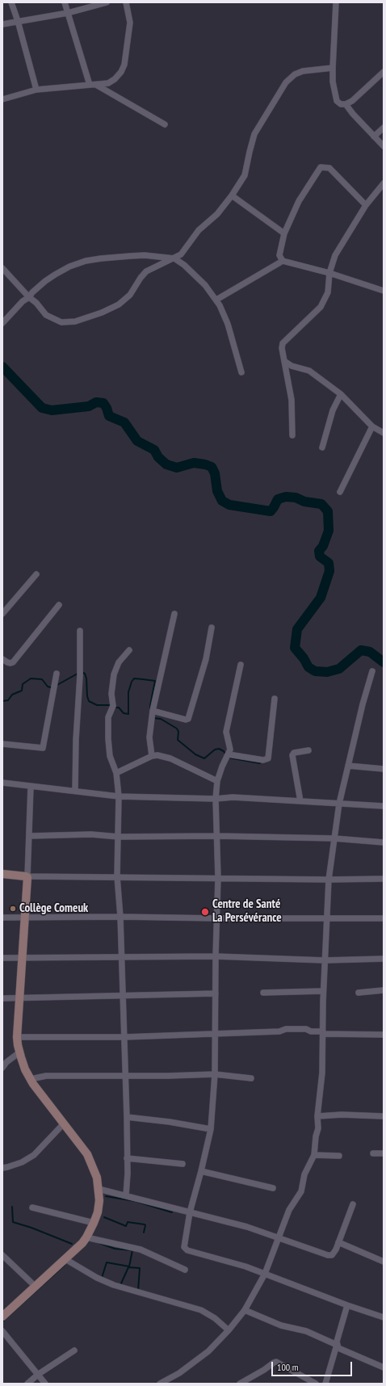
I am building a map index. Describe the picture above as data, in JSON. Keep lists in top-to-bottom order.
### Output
{
  "places": ["Collège Comeuk", "Centre de Santé La Persévérance"],
  "scale_bar": "100 m"
}
